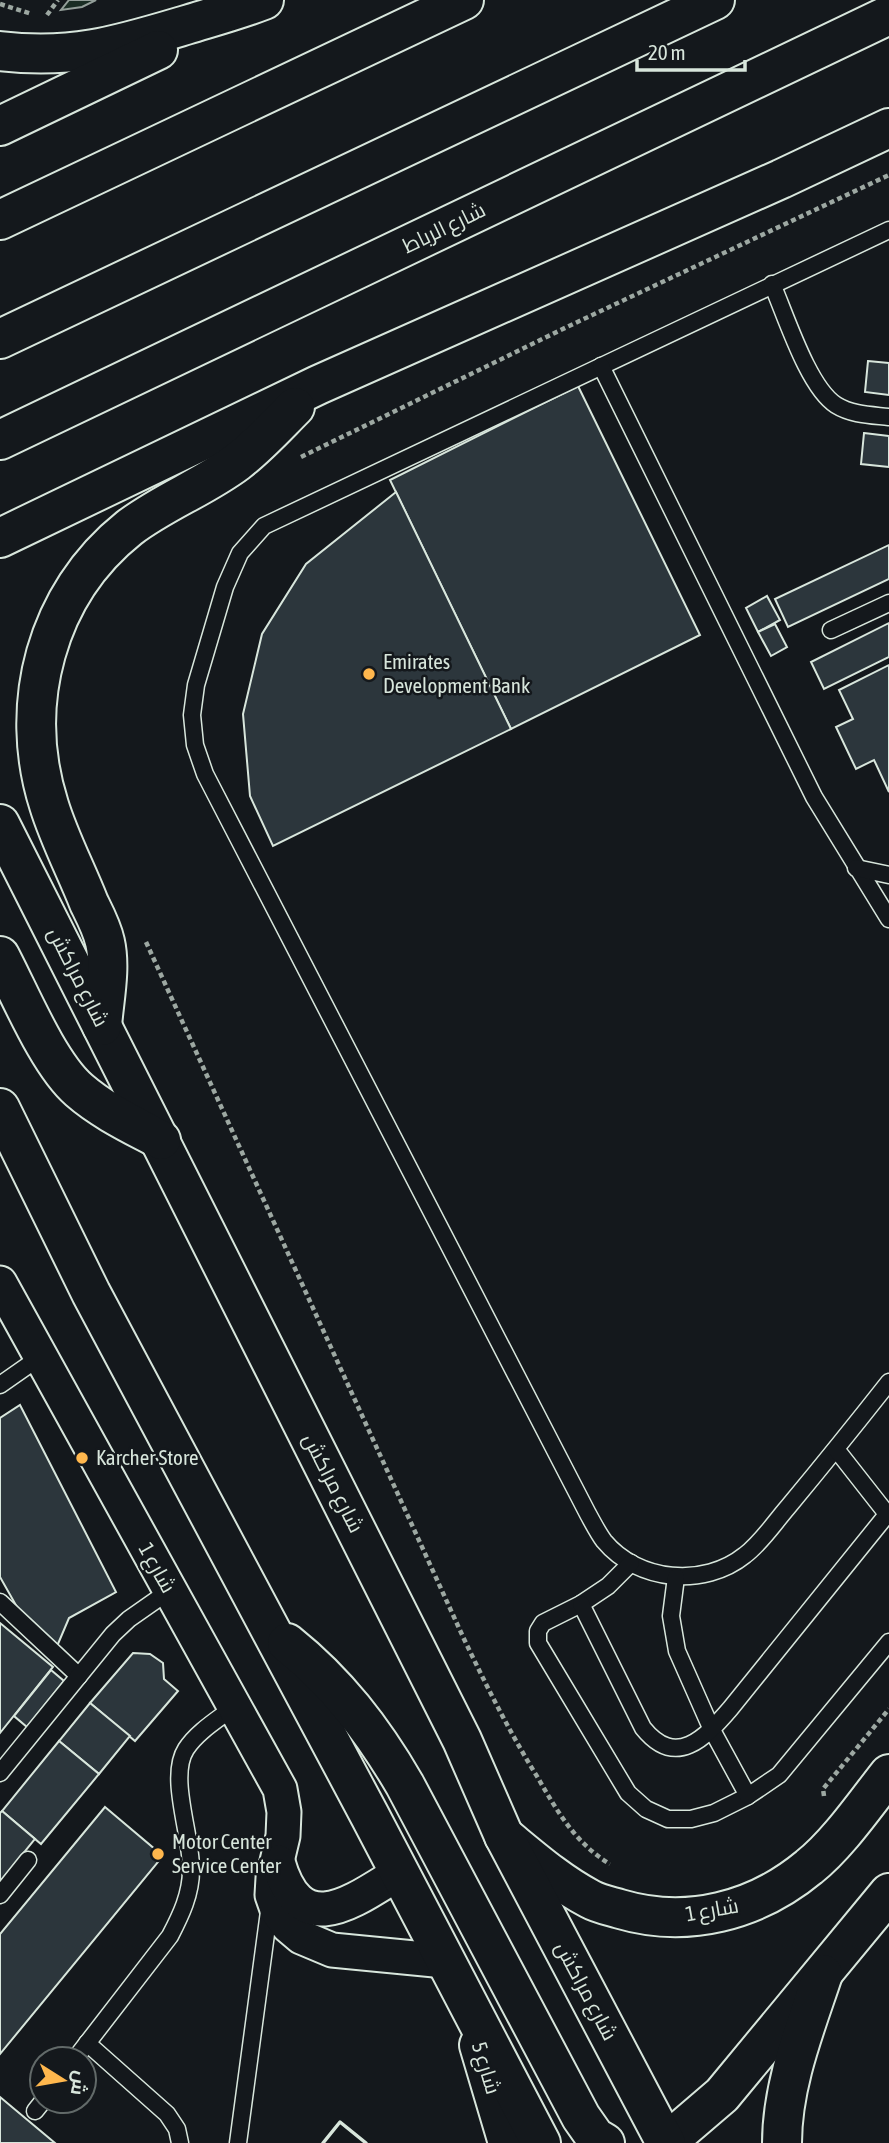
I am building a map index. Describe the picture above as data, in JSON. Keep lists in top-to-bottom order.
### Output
{
  "streets": {
    "main road": [
      "شارع الرباط",
      "شارع مراكش",
      "شارع 1",
      "شارع 5"
    ]
  },
  "crossings": [
    ["شارع مراكش", "شارع 1"]
  ],
  "places": ["Emirates Development Bank", "Karcher Store", "Motor Center Service Center"],
  "scale_bar": "20 m",
  "north": "right"
}
